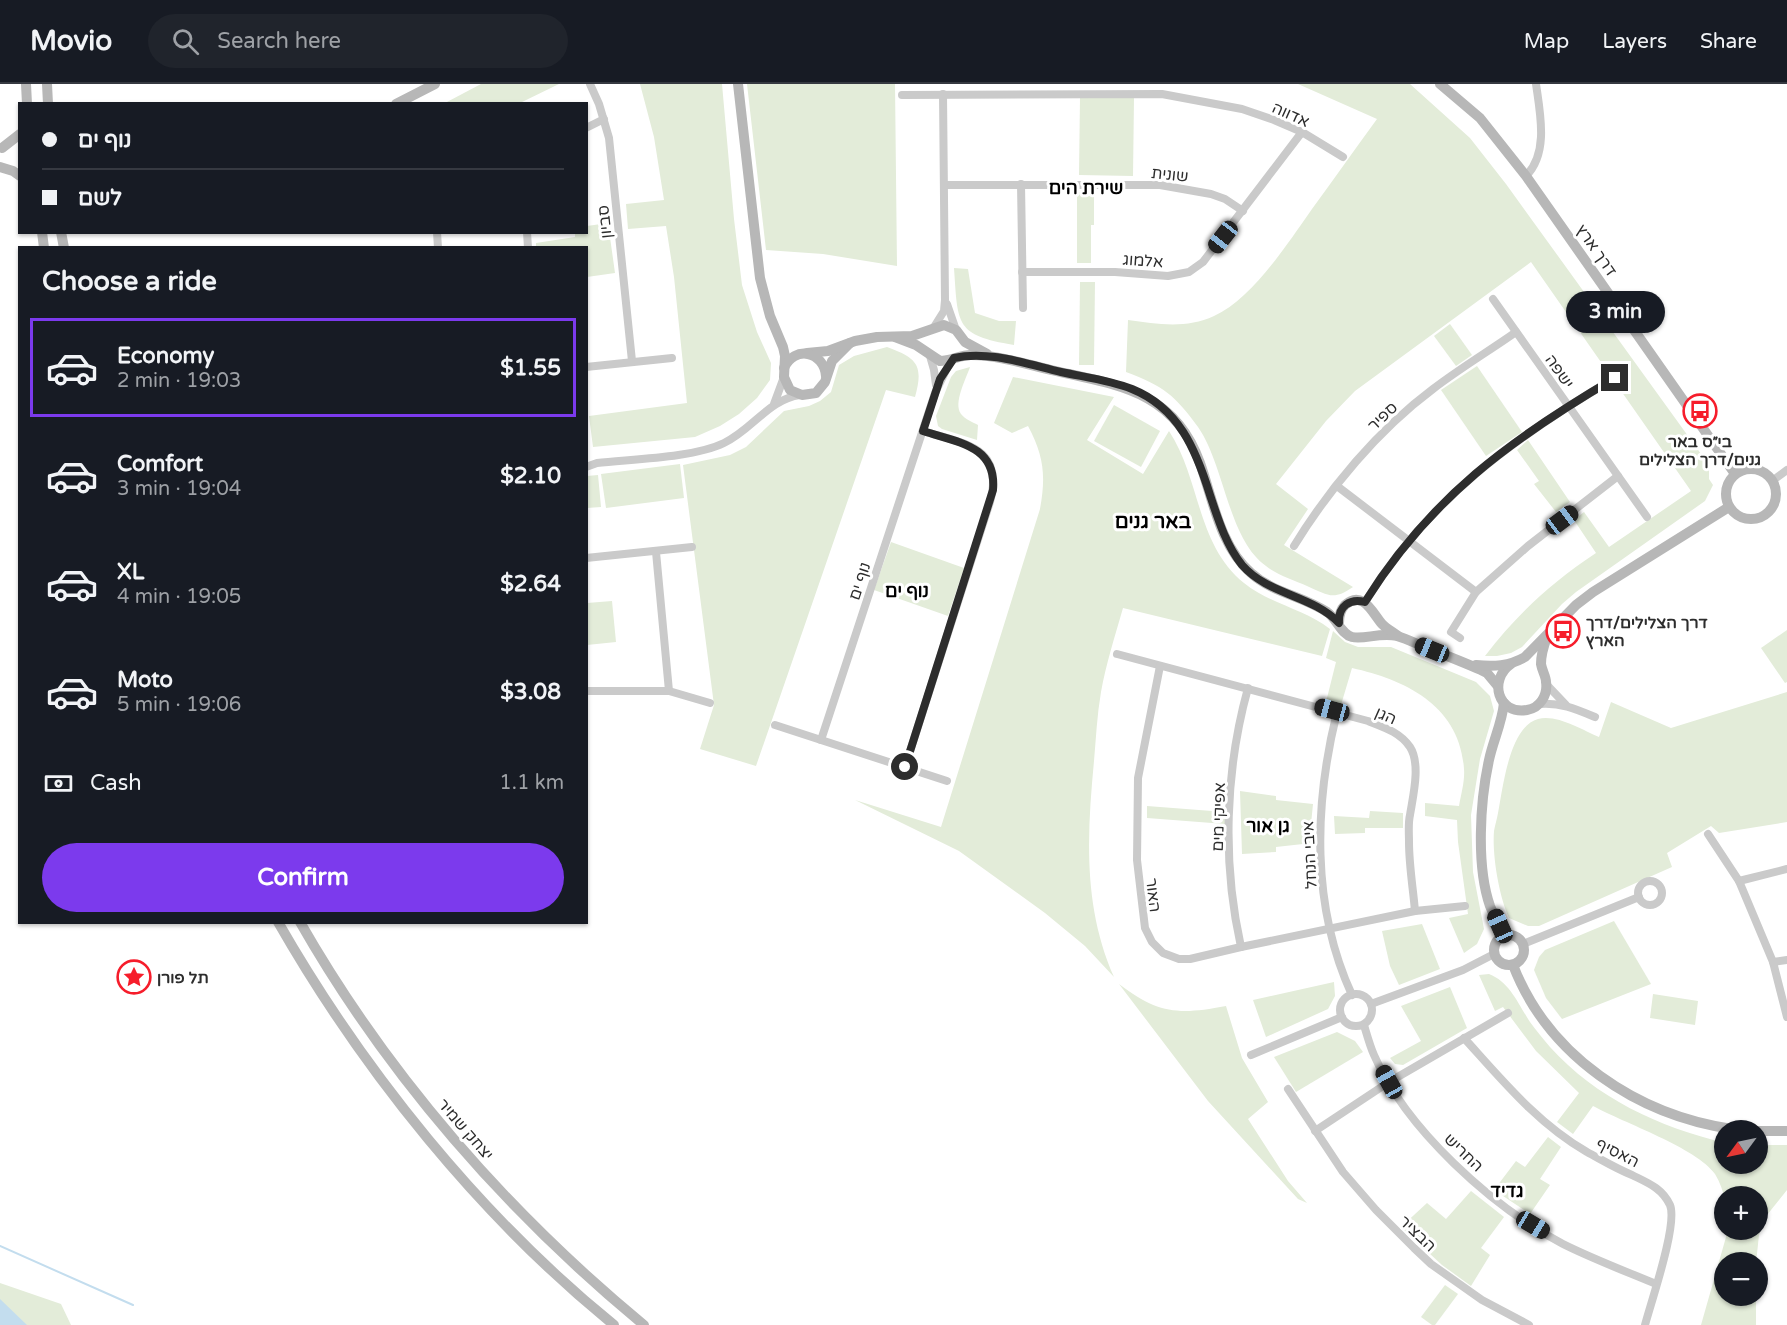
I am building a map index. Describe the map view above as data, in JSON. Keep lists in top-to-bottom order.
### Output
{
  "streets": {
    "street": [
      "אדווה",
      "שונית",
      "סביון",
      "דרך ארץ",
      "אלמוג",
      "ישפה",
      "ספיר",
      "נוף ים",
      "הגן",
      "אפיקי מים",
      "איבי הנחל",
      "האור",
      "יצחק שמיר",
      "החריש",
      "האסיף",
      "הבציר"
    ]
  },
  "crossings": [
    ["אדווה", "אלמוג"],
    ["שונית", "אלמוג"],
    ["ישפה", "ספיר"],
    ["הגן", "אפיקי מים"],
    ["הגן", "איבי הנחל"],
    ["הגן", "האור"],
    ["אפיקי מים", "האור"],
    ["איבי הנחל", "האור"],
    ["איבי הנחל", "החריש"],
    ["החריש", "האסיף"]
  ],
  "districts": [
    "שירת הים",
    "באר גנים",
    "נוף ים",
    "גן אור",
    "גדיד"
  ],
  "places": {
    "bus stop": ["בי״ס באר גנים/דרך הצלילים", "דרך הצלילים/דרך הארץ"],
    "place": ["תל פורן"]
  },
  "north": "bottom left",
  "page": {
    "header": "Movio",
    "search": "Search here",
    "nav": ["Map", "Layers", "Share"],
    "banner": ["נוף ים", "לשם"],
    "heading": "Choose a ride",
    "bubble": "3 min",
    "list": [
      {
        "name": "Economy",
        "note": "2 min · 19:03",
        "value": "$1.55"
      },
      {
        "name": "Comfort",
        "note": "3 min · 19:04",
        "value": "$2.10"
      },
      {
        "name": "XL",
        "note": "4 min · 19:05",
        "value": "$2.64"
      },
      {
        "name": "Moto",
        "note": "5 min · 19:06",
        "value": "$3.08"
      }
    ],
    "pay": ["Cash", "1.1 km"],
    "buttons": "Confirm",
    "map_buttons": ["+", "−"]
  }
}
